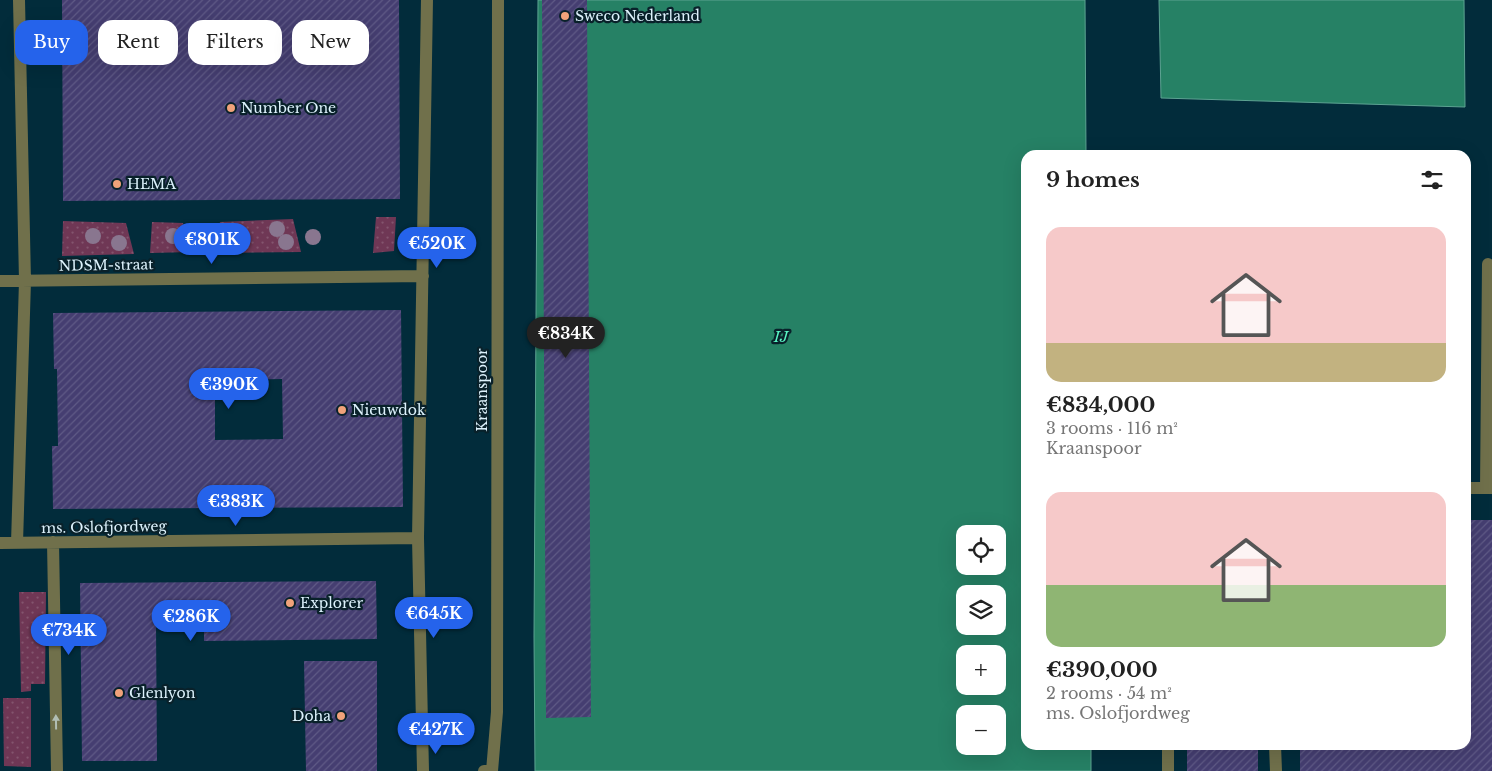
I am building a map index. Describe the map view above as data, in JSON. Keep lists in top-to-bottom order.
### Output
{
  "streets": {
    "street": ["NDSM-straat", "Kraanspoor", "ms. Oslofjordweg"]
  },
  "water": ["IJ"],
  "places": [
    "Sweco Nederland",
    "Number One",
    "HEMA",
    "Nieuwdok",
    "Explorer",
    "Glenlyon",
    "Doha"
  ],
  "page": {
    "chip": [
      "Buy",
      "Rent",
      "Filters",
      "New"
    ],
    "heading": "9 homes",
    "list": [
      {
        "name": "€834,000",
        "note": "3 rooms · 116 m² · Kraanspoor"
      },
      {
        "name": "€390,000",
        "note": "2 rooms · 54 m² · ms. Oslofjordweg"
      }
    ],
    "price": [
      "€801K",
      "€520K",
      "€834K",
      "€390K",
      "€383K",
      "€645K",
      "€286K",
      "€734K",
      "€427K"
    ],
    "map_buttons": ["+", "−"]
  }
}
